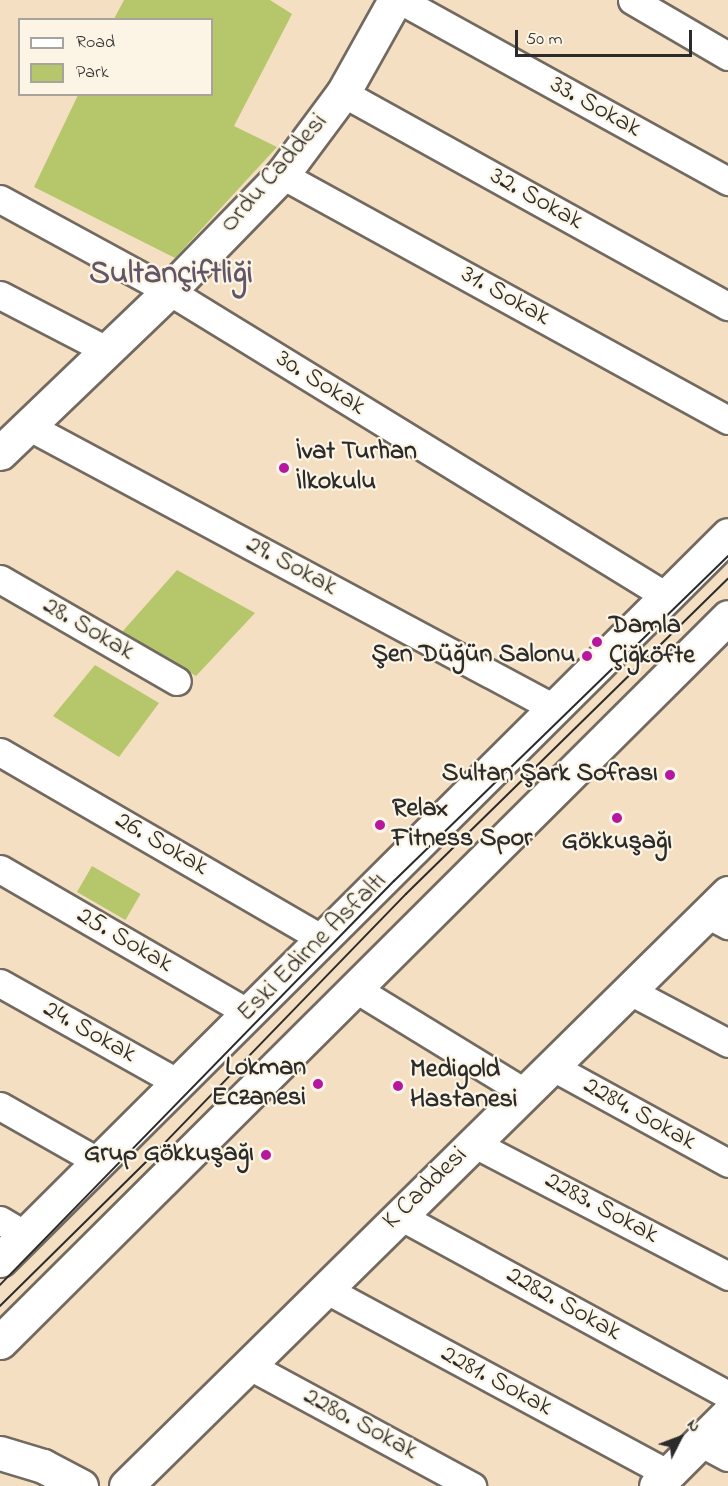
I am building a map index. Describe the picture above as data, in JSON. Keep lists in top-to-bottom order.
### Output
{
  "streets": {
    "main road": ["Ordu Caddesi", "Eski Edirne Asfaltı", "K Caddesi"],
    "street": [
      "33. Sokak",
      "32. Sokak",
      "31. Sokak",
      "30. Sokak",
      "29. Sokak",
      "28. Sokak",
      "26. Sokak",
      "25. Sokak",
      "24. Sokak",
      "2284. Sokak",
      "2283. Sokak",
      "2282. Sokak",
      "2281. Sokak",
      "2280. Sokak"
    ]
  },
  "crossings": [
    ["33. Sokak", "Ordu Caddesi"],
    ["Ordu Caddesi", "32. Sokak"],
    ["Ordu Caddesi", "31. Sokak"],
    ["Ordu Caddesi", "30. Sokak"],
    ["Ordu Caddesi", "29. Sokak"],
    ["30. Sokak", "Eski Edirne Asfaltı"],
    ["29. Sokak", "Eski Edirne Asfaltı"],
    ["26. Sokak", "Eski Edirne Asfaltı"],
    ["25. Sokak", "Eski Edirne Asfaltı"],
    ["Eski Edirne Asfaltı", "24. Sokak"],
    ["2284. Sokak", "K Caddesi"],
    ["K Caddesi", "2283. Sokak"],
    ["K Caddesi", "2282. Sokak"],
    ["K Caddesi", "2281. Sokak"],
    ["K Caddesi", "2280. Sokak"]
  ],
  "districts": ["Sultançiftliği"],
  "places": [
    "İvat Turhan İlkokulu",
    "Damla Çiğköfte",
    "Şen Düğün Salonu",
    "Sultan Şark Sofrası",
    "Gökkuşağı",
    "Relax Fitness Spor",
    "Lokman Eczanesi",
    "Medigold Hastanesi",
    "Grup Gökkuşağı"
  ],
  "legend": ["Road", "Park"],
  "scale_bar": "50 m",
  "north": "top right"
}
